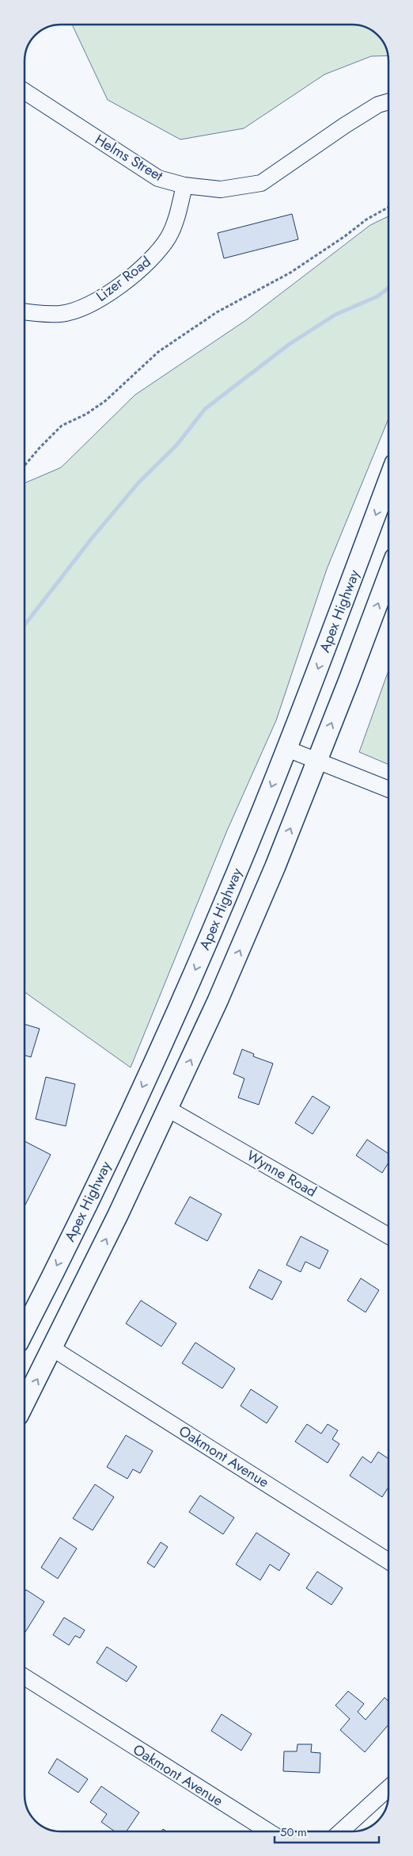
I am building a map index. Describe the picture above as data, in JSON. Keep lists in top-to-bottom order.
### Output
{
  "streets": {
    "main road": ["Apex Highway"],
    "street": [
      "Helms Street",
      "Lizer Road",
      "Wynne Road",
      "Oakmont Avenue"
    ]
  },
  "crossings": [
    ["Helms Street", "Lizer Road"]
  ],
  "scale_bar": "50 m"
}
